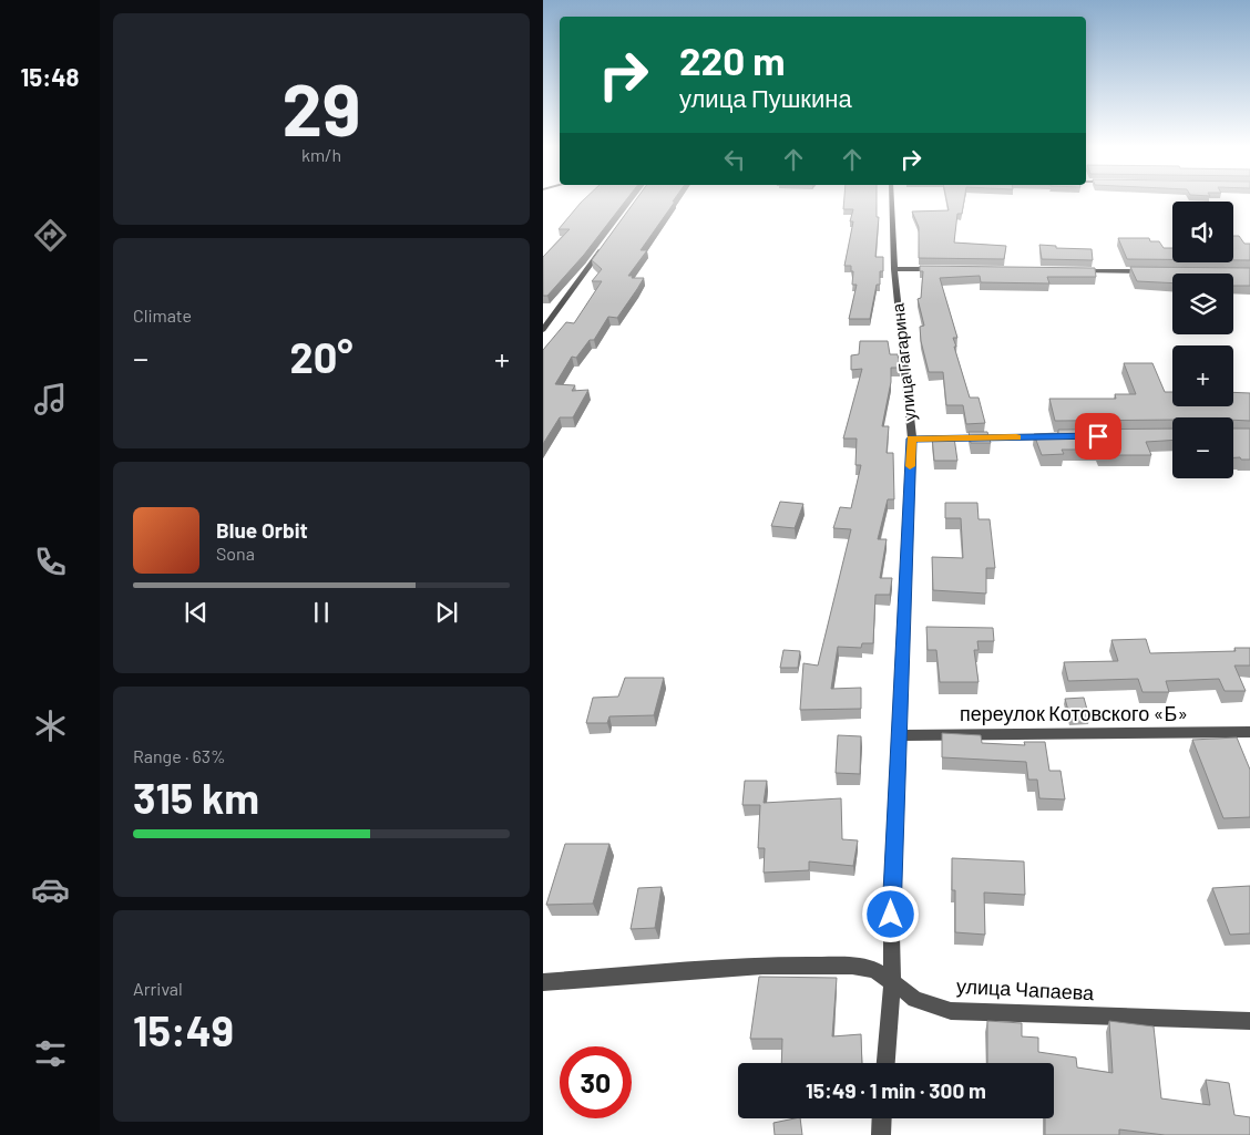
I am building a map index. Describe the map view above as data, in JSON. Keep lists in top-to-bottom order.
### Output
{
  "streets": {
    "street": ["улица Гагарина", "переулок Котовского «Б»", "улица Чапаева"]
  },
  "crossings": [
    ["улица Гагарина", "переулок Котовского «Б»"],
    ["улица Гагарина", "улица Чапаева"]
  ],
  "page": {
    "tabs": "15:48",
    "tile": [
      ["29", "km/h"],
      "Climate",
      ["Range · 63%", "315 km"],
      ["Arrival", "15:49"]
    ],
    "turn": ["220 m", "улица Пушкина"],
    "map_buttons": ["+", "−"],
    "heat": ["−", "20°", "+"],
    "song": ["Blue Orbit", "Sona"],
    "limit": "30",
    "trip": "15:49 · 1 min · 300 m"
  }
}
